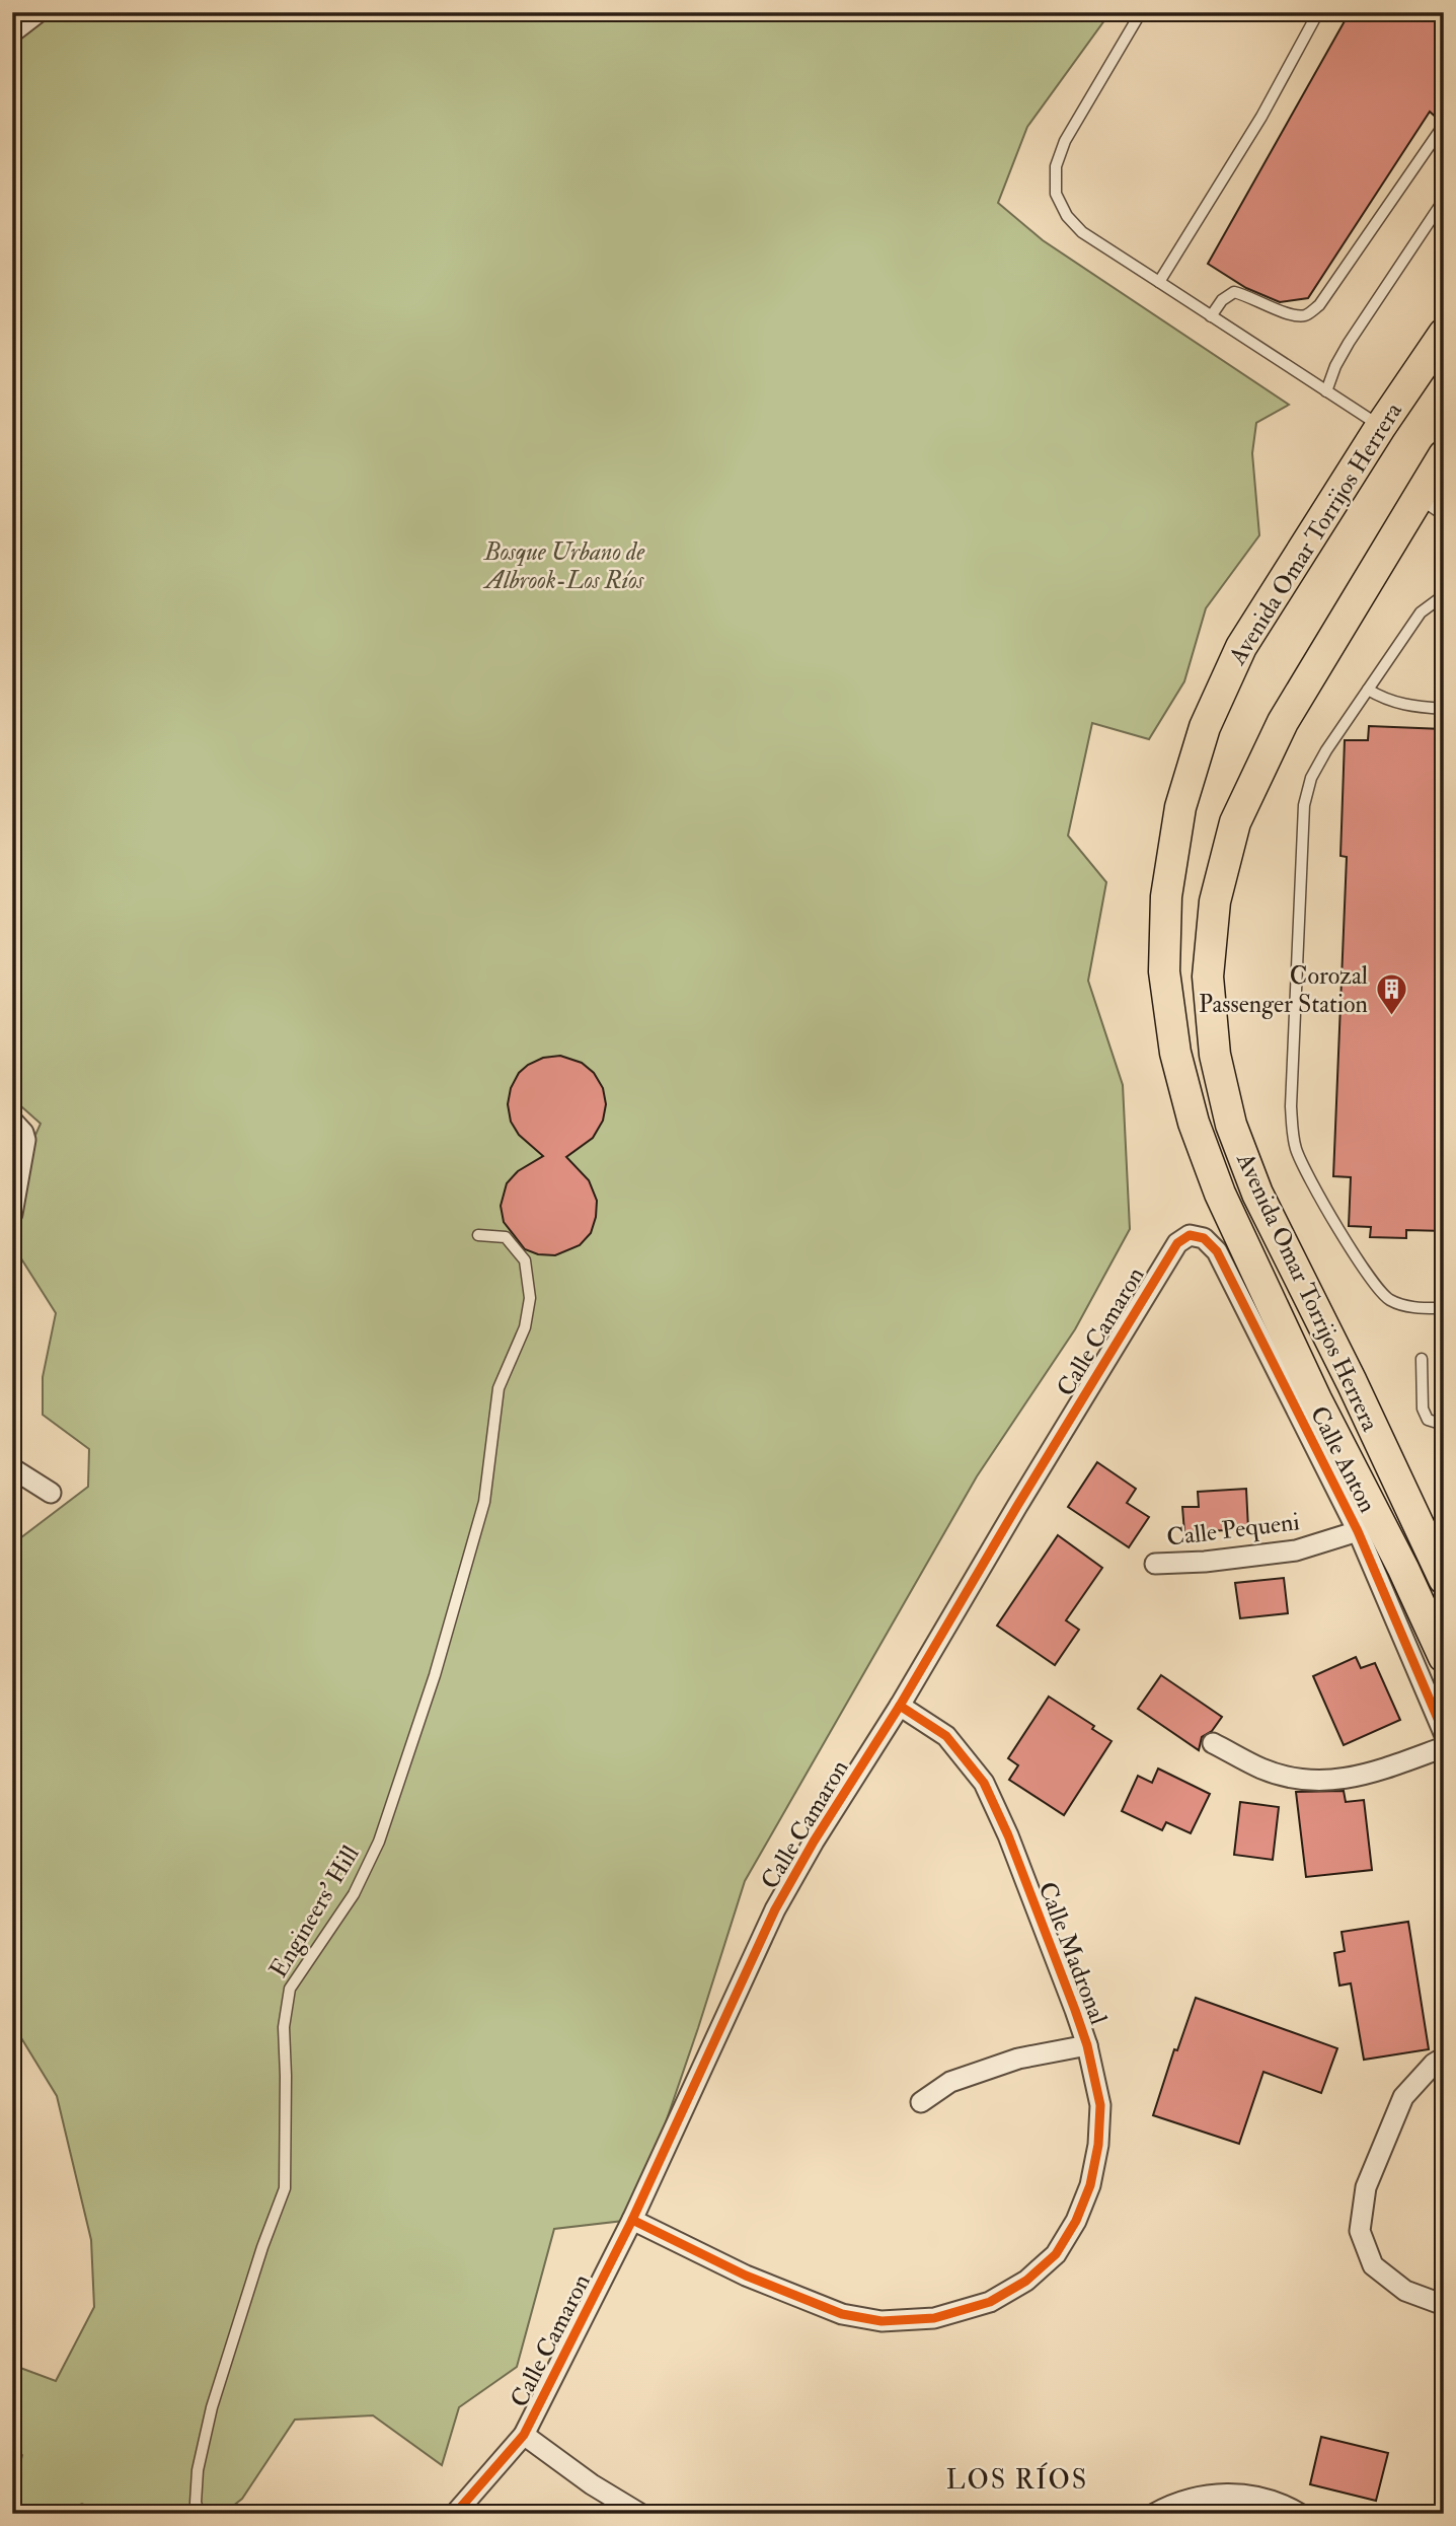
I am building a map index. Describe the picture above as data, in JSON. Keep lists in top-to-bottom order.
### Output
{
  "streets": {
    "main road": ["Avenida Omar Torrijos Herrera"],
    "street": [
      "Calle Camaron",
      "Calle Anton",
      "Calle Pequeni",
      "Calle Madronal"
    ],
    "lane": ["Engineers' Hill"]
  },
  "crossings": [
    ["Calle Camaron", "Calle Anton"],
    ["Calle Camaron", "Calle Madronal"],
    ["Calle Anton", "Calle Pequeni"]
  ],
  "districts": ["LOS RÍOS"],
  "parks": ["Bosque Urbano de Albrook-Los Ríos"],
  "places": {
    "building": ["Corozal Passenger Station"]
  }
}
